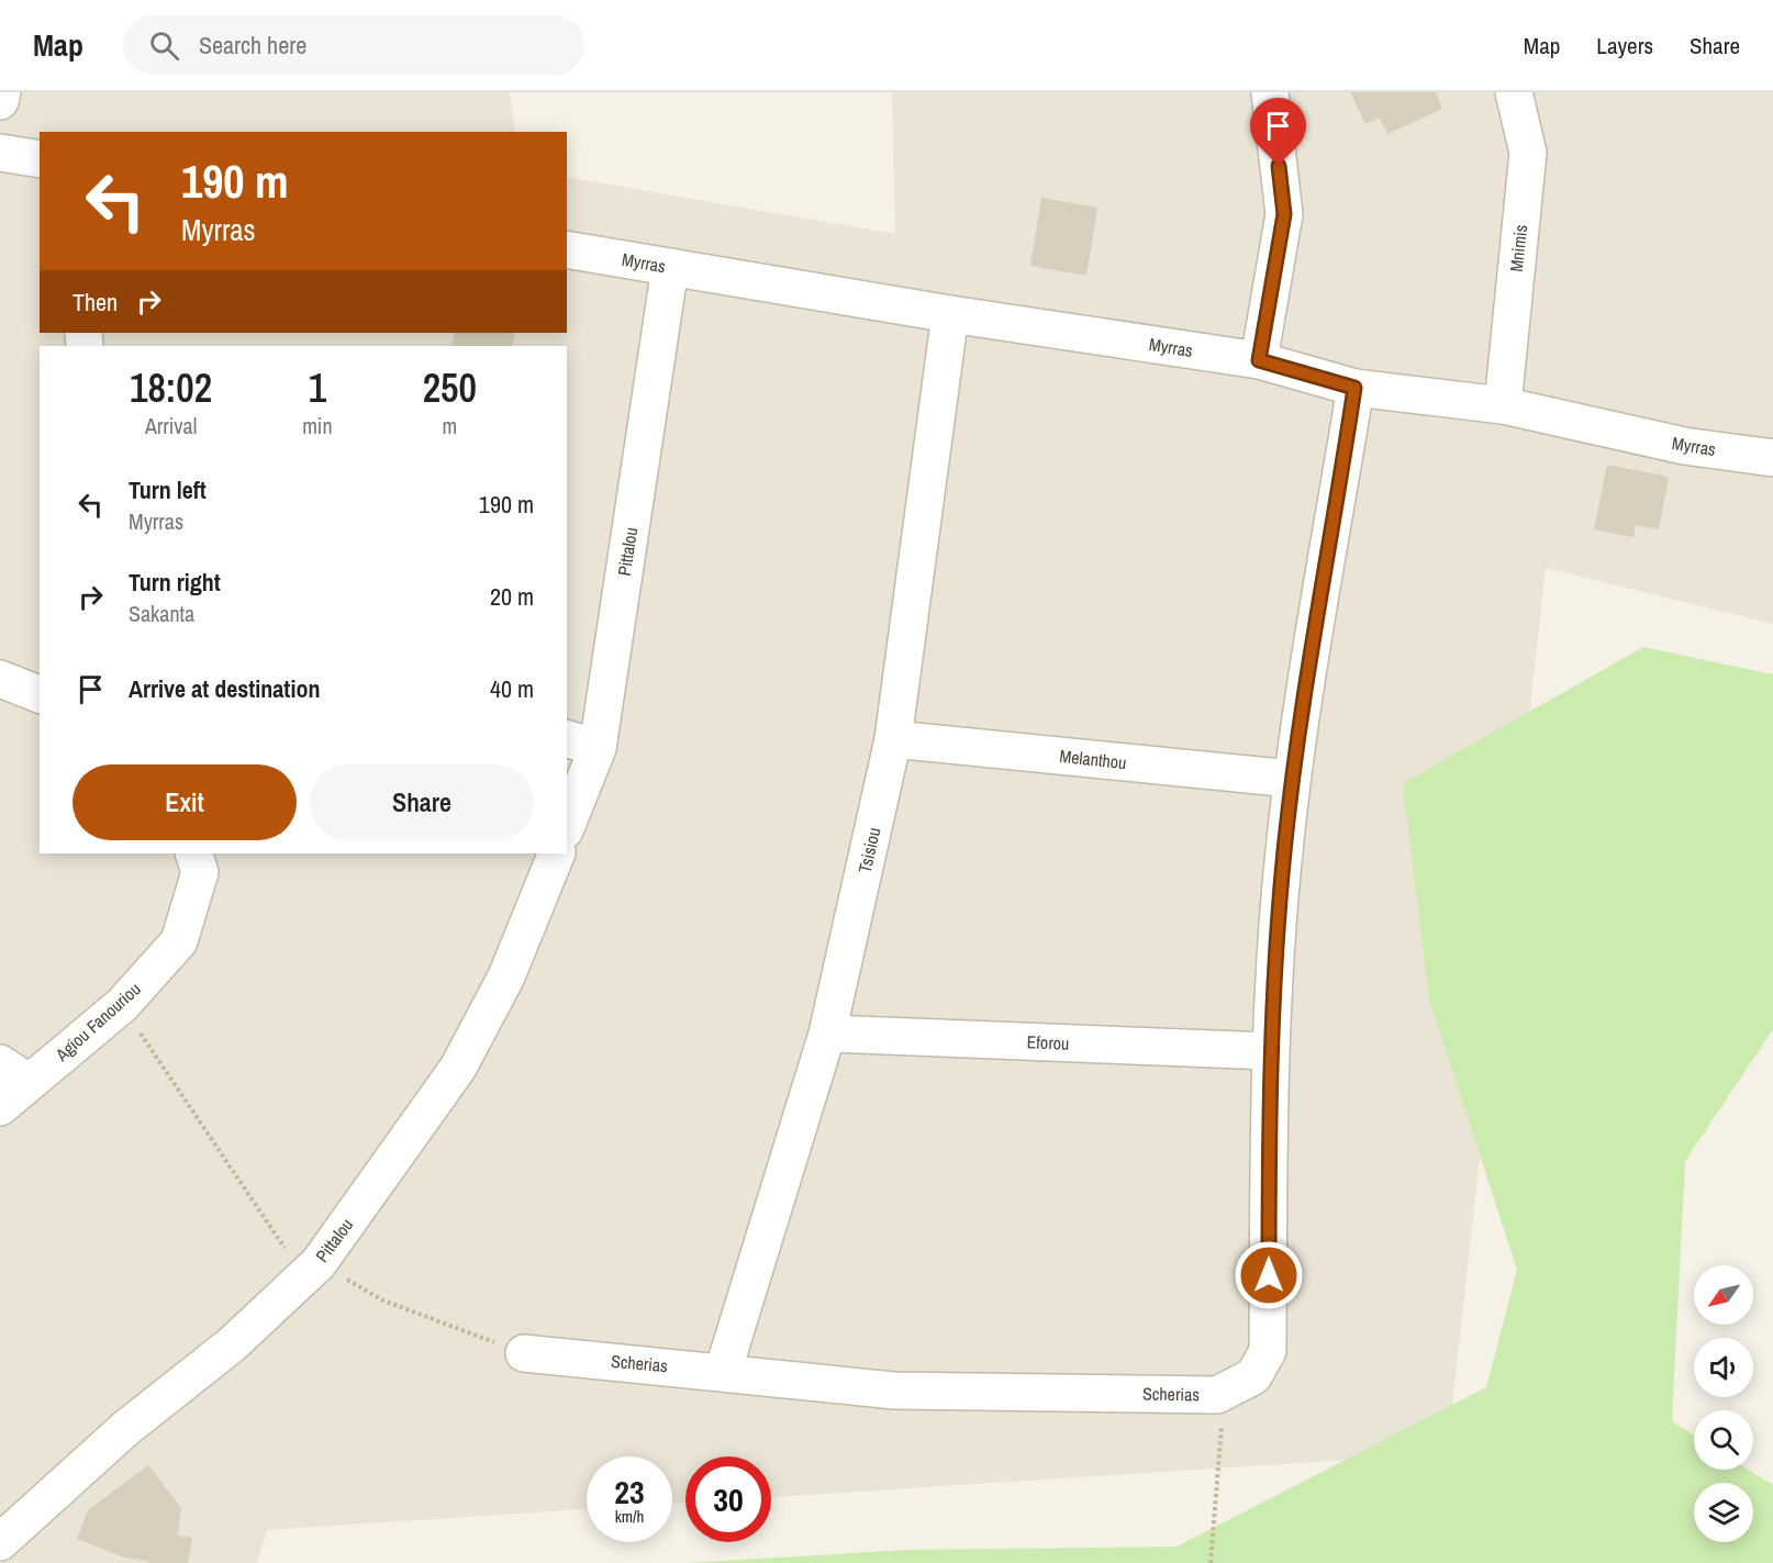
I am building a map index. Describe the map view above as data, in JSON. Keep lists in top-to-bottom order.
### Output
{
  "streets": {
    "street": [
      "Mnimis",
      "Myrras",
      "Pittalou",
      "Melanthou",
      "Tsisiou",
      "Agiou Fanouriou",
      "Eforou",
      "Scherias"
    ]
  },
  "crossings": [
    ["Mnimis", "Myrras"],
    ["Myrras", "Pittalou"],
    ["Myrras", "Tsisiou"],
    ["Myrras", "Scherias"],
    ["Melanthou", "Tsisiou"],
    ["Melanthou", "Scherias"],
    ["Tsisiou", "Eforou"],
    ["Tsisiou", "Scherias"],
    ["Eforou", "Scherias"]
  ],
  "north": "bottom left",
  "page": {
    "header": "Map",
    "search": "Search here",
    "nav": ["Map", "Layers", "Share"],
    "turn": ["190 m", "Myrras"],
    "then": "Then",
    "eta": [
      "18:02",
      "Arrival",
      "1",
      "min",
      "250",
      "m"
    ],
    "list": [
      {
        "name": "Turn left",
        "note": "Myrras",
        "value": "190 m"
      },
      {
        "name": "Turn right",
        "note": "Sakanta",
        "value": "20 m"
      },
      {
        "name": "Arrive at destination",
        "value": "40 m"
      }
    ],
    "buttons": ["Exit", "Share"],
    "speed": "23 km/h",
    "limit": "30"
  }
}
